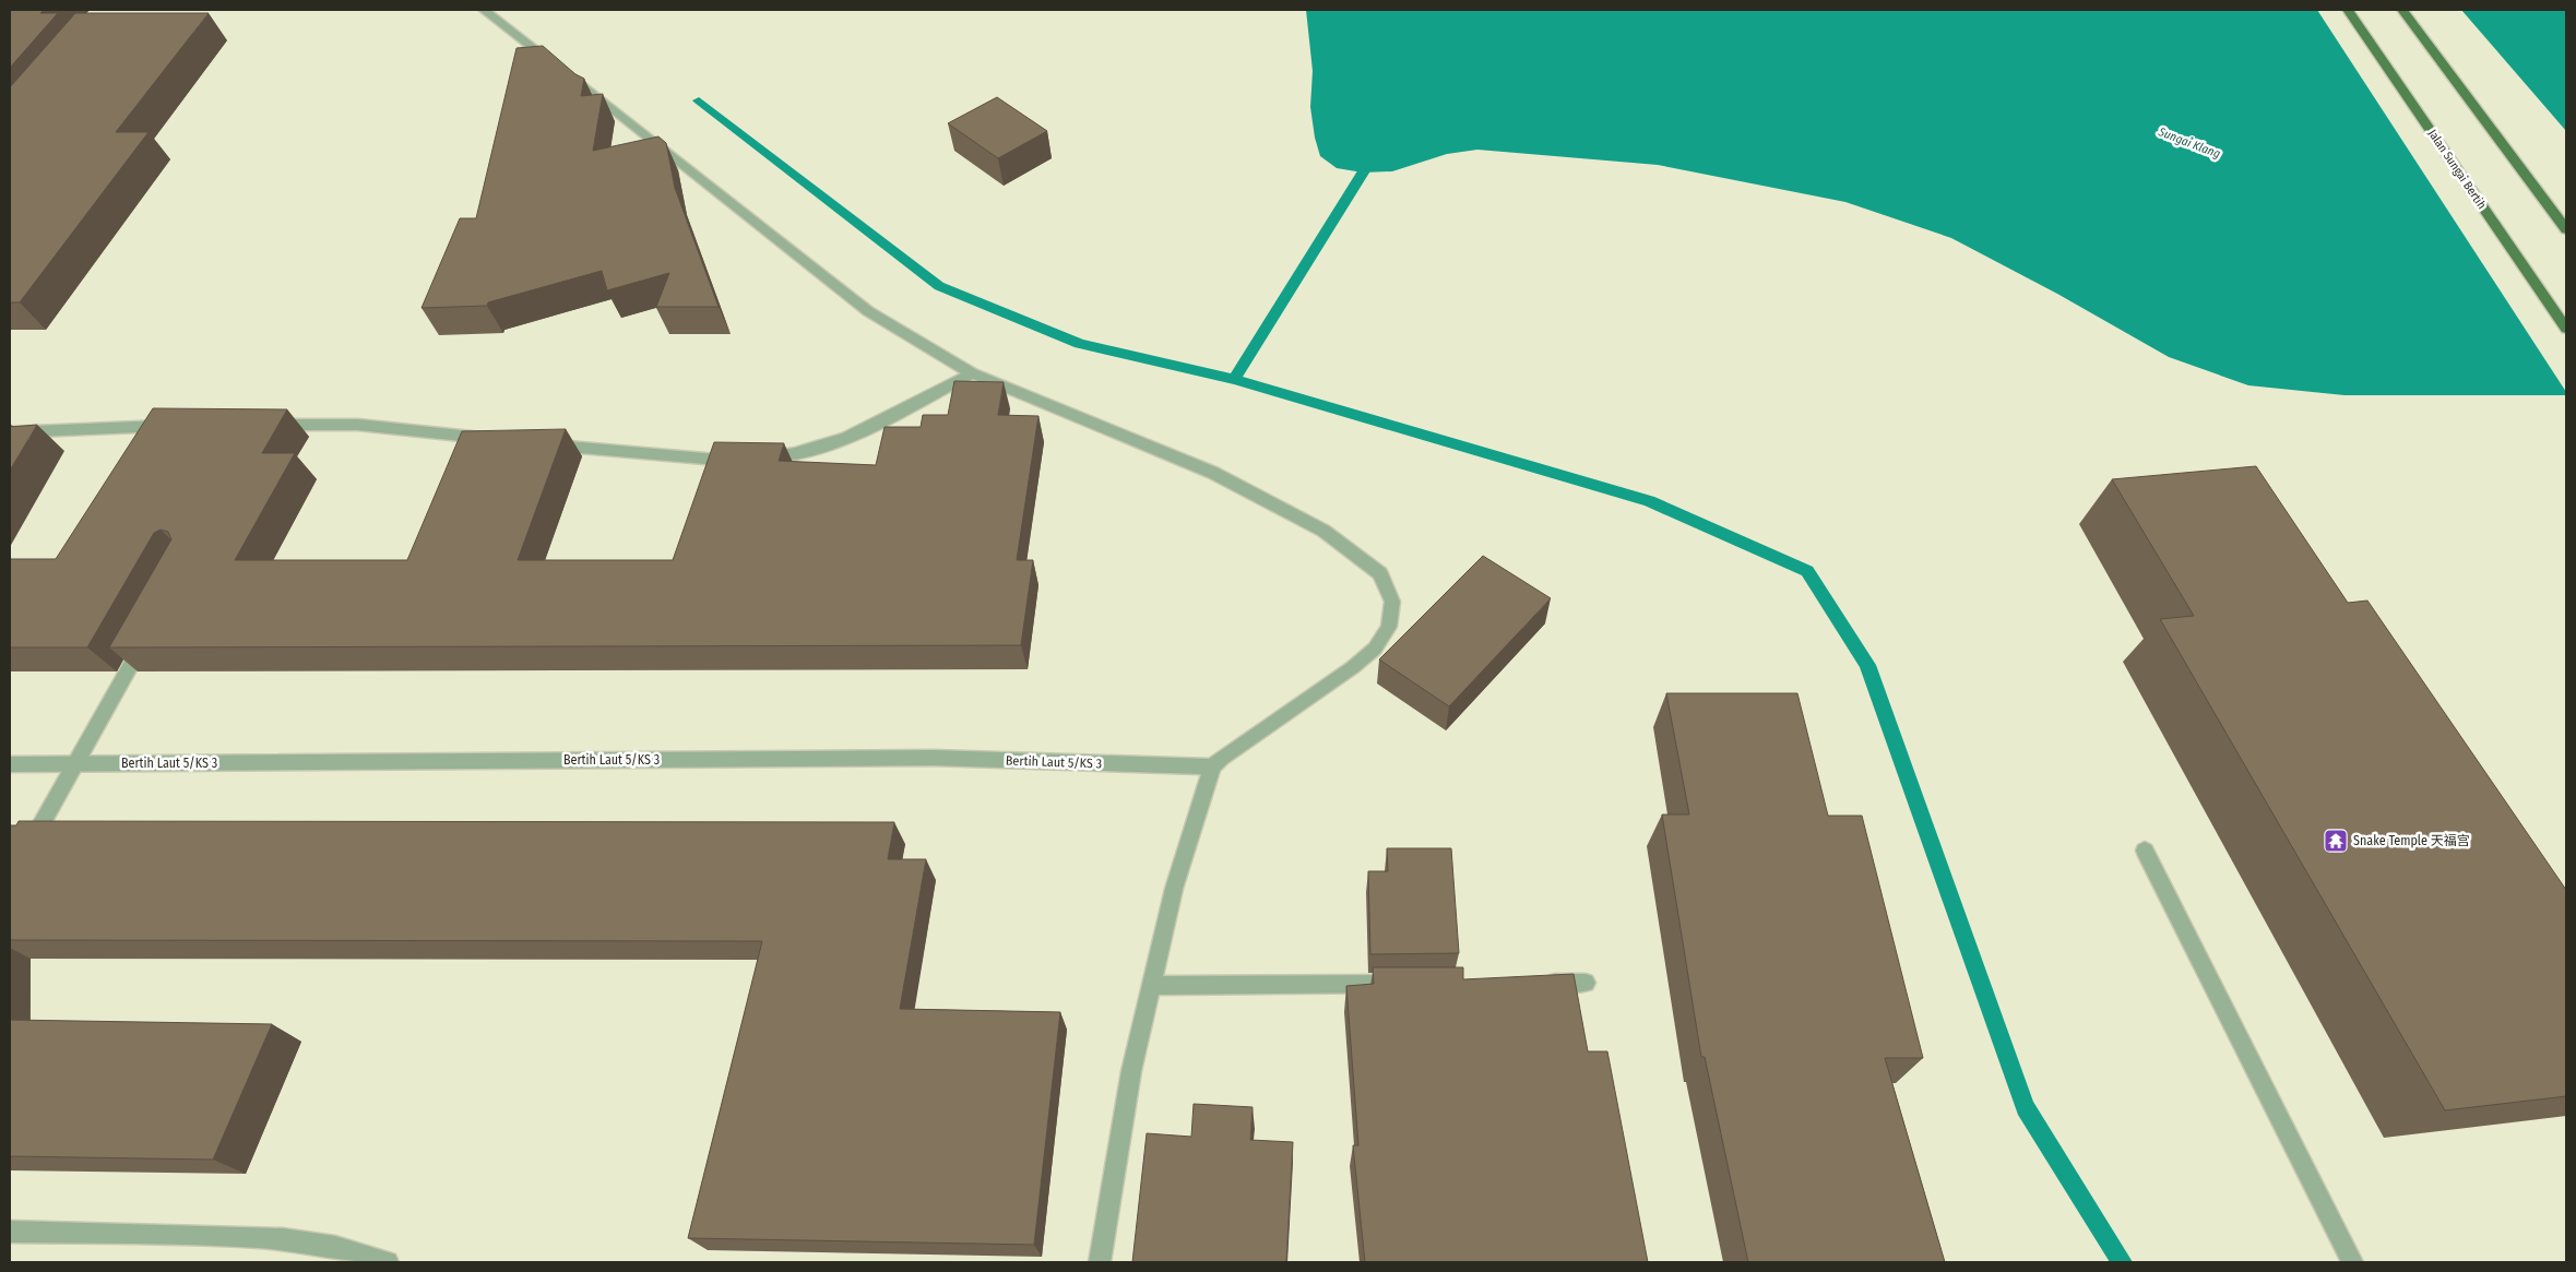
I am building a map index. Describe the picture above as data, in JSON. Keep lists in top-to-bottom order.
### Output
{
  "streets": {
    "main road": ["Jalan Sungai Bertih"],
    "street": ["Bertih Laut 5/KS 3"]
  },
  "water": ["Sungai Klang"],
  "places": {
    "temple": ["Snake Temple 天福宫"]
  }
}
